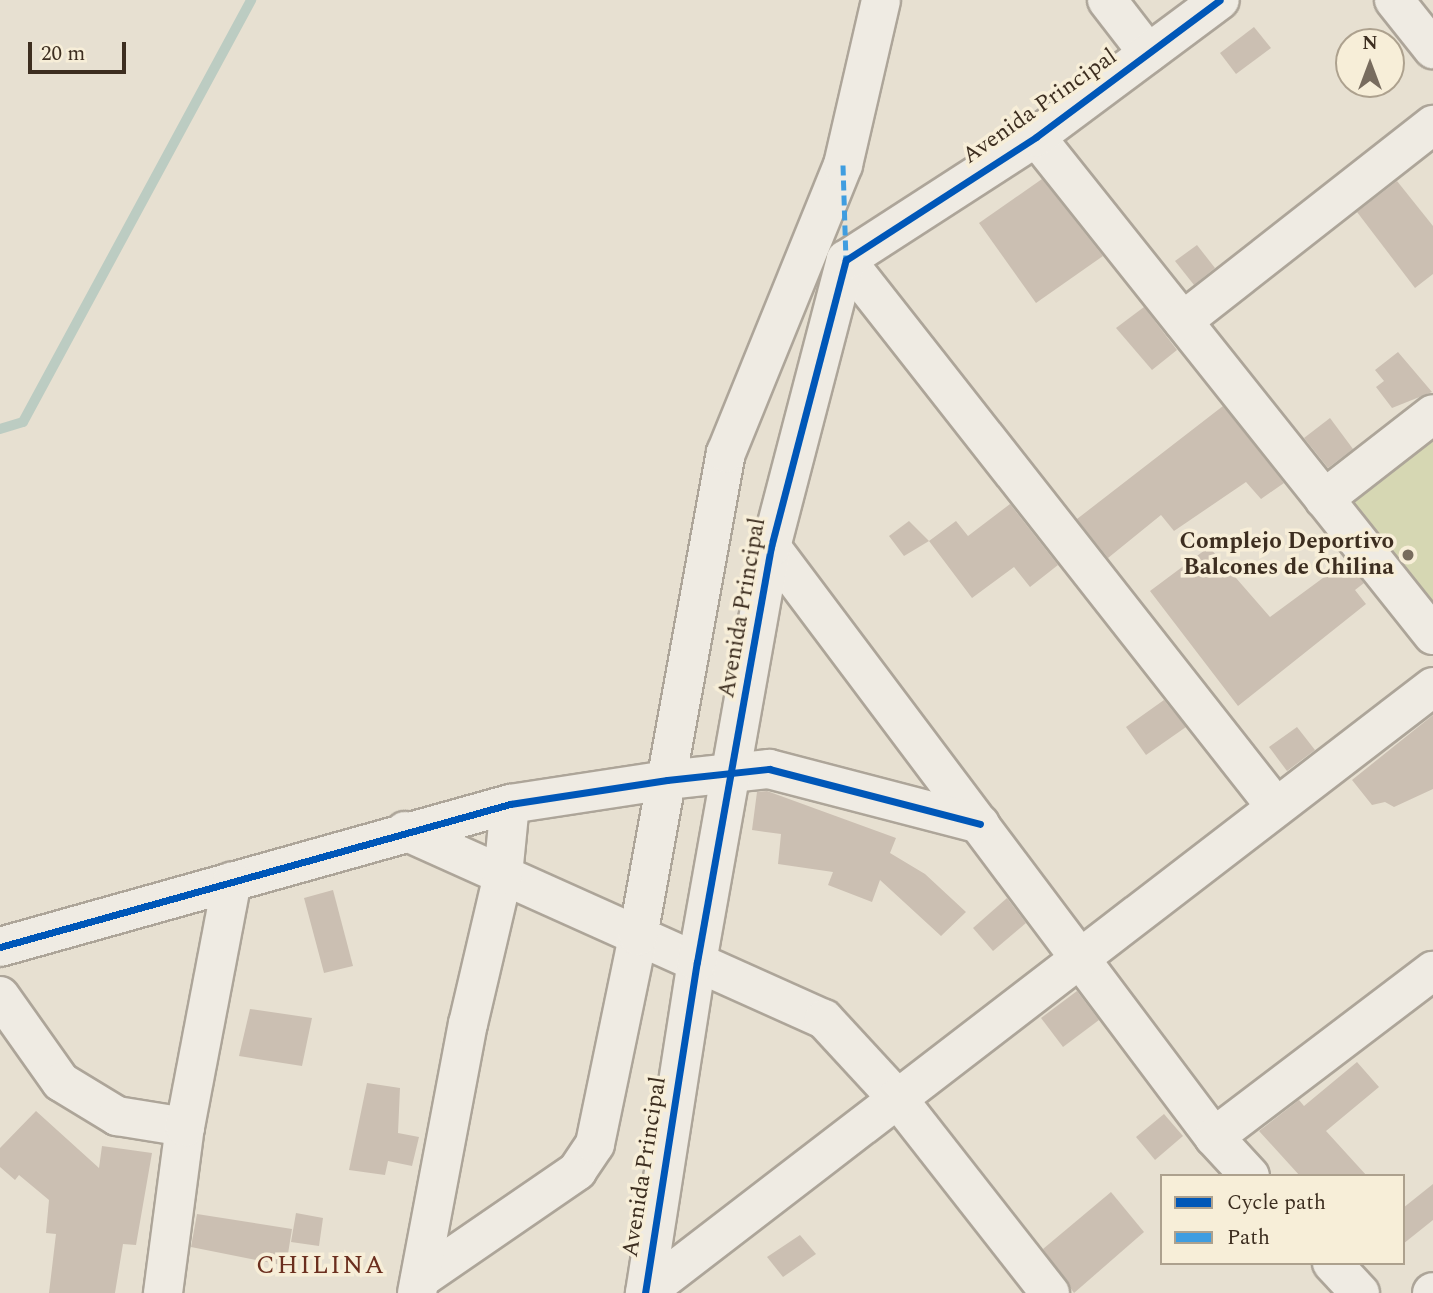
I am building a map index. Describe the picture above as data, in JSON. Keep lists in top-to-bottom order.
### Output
{
  "streets": {
    "street": ["Avenida Principal"]
  },
  "districts": ["CHILINA"],
  "places": ["Complejo Deportivo Balcones de Chilina"],
  "legend": ["Cycle path", "Path"],
  "scale_bar": "20 m",
  "north": "top"
}
